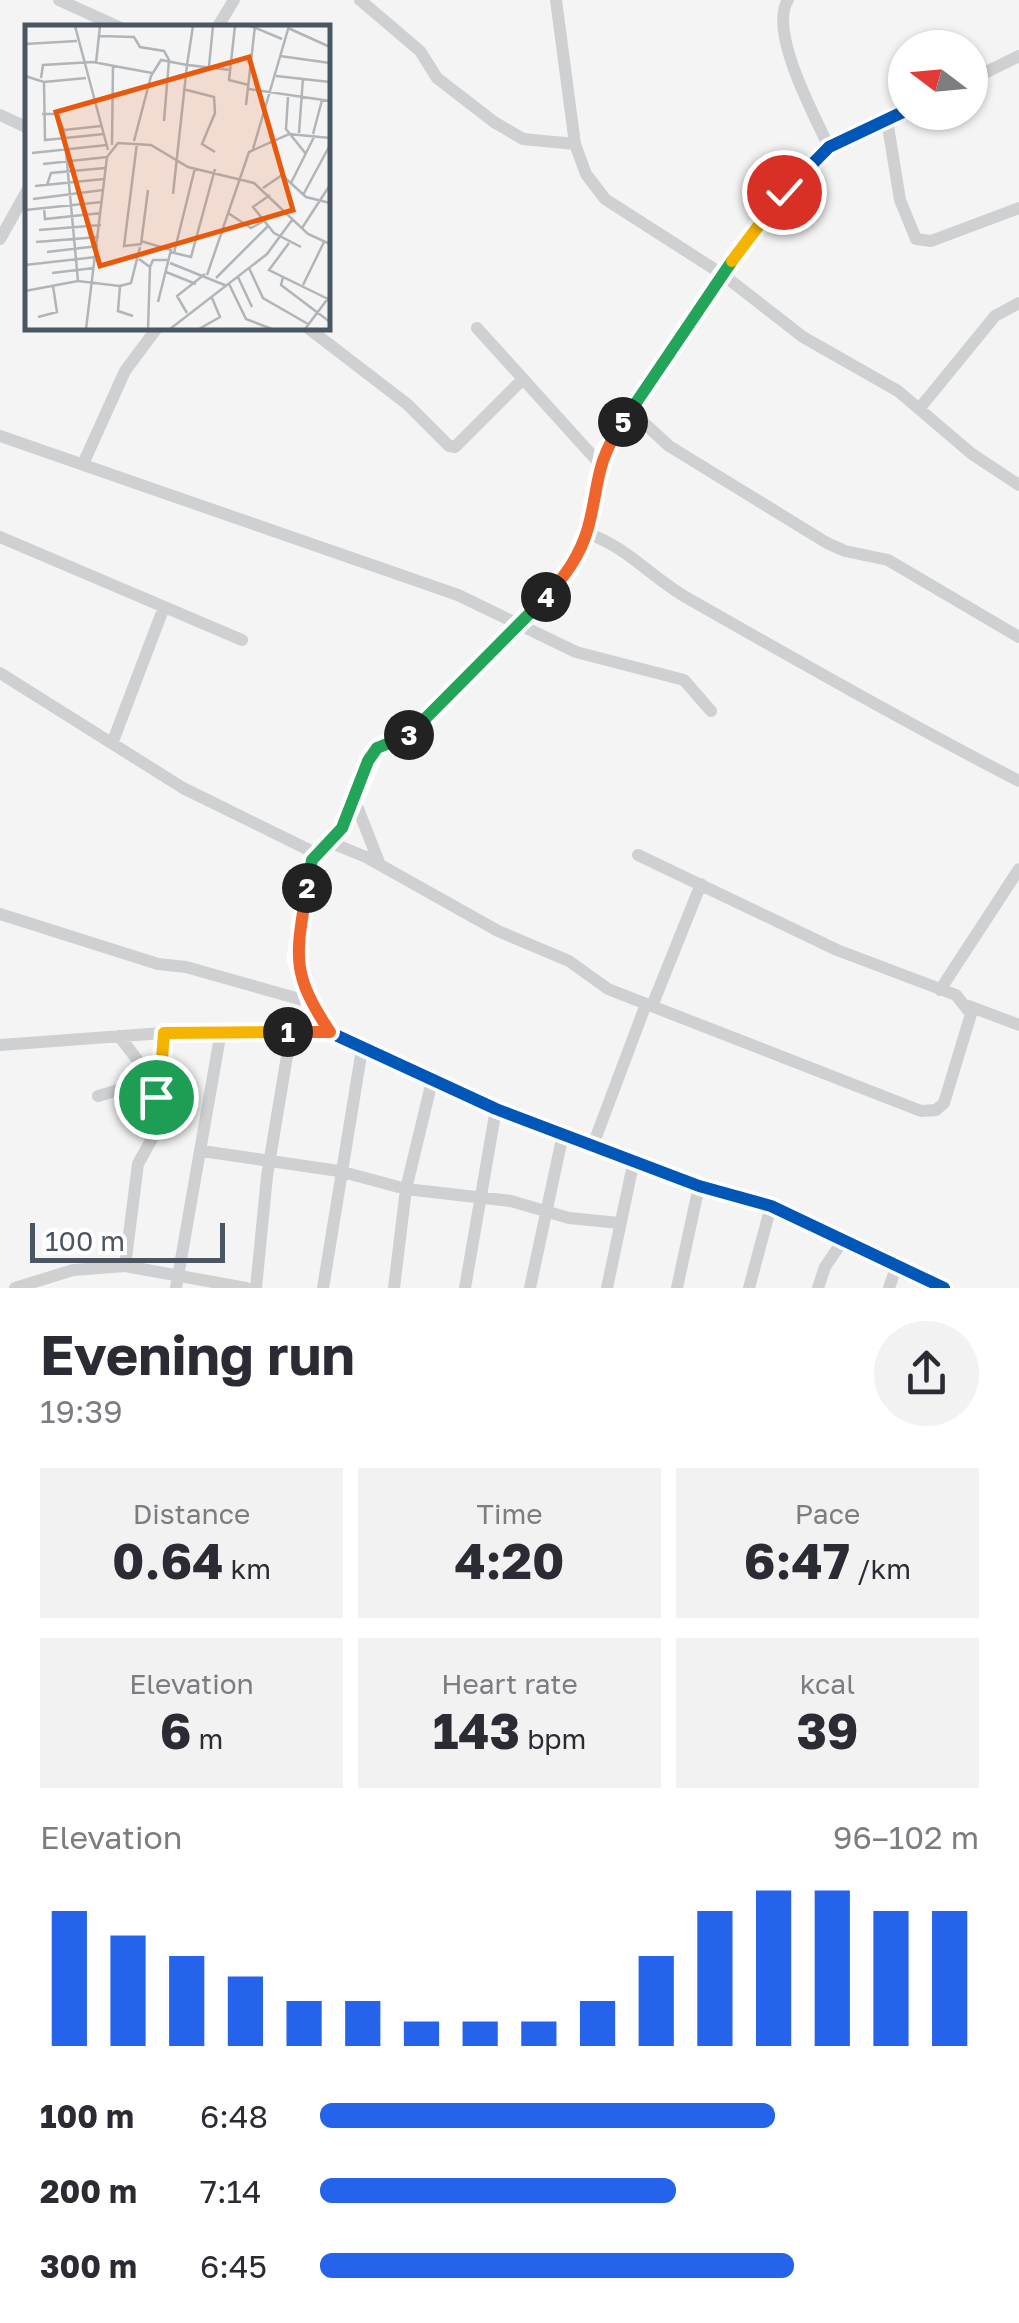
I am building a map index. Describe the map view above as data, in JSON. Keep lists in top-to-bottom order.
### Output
{
  "scale_bar": "100 m",
  "north": "left",
  "page": {
    "pins": [
      "5",
      "4",
      "3",
      "2",
      "1"
    ],
    "scale": "100 m",
    "heading": ["Evening run", "19:39"],
    "stats": [
      ["Distance", "0.64 km"],
      ["Time", "4:20"],
      ["Pace", "6:47 /km"],
      ["Elevation", "6 m"],
      ["Heart rate", "143 bpm"],
      ["kcal", "39"]
    ],
    "chart": ["Elevation", "96–102 m"],
    "list": [
      {
        "name": "100 m",
        "note": "6:48"
      },
      {
        "name": "200 m",
        "note": "7:14"
      },
      {
        "name": "300 m",
        "note": "6:45"
      }
    ]
  }
}
